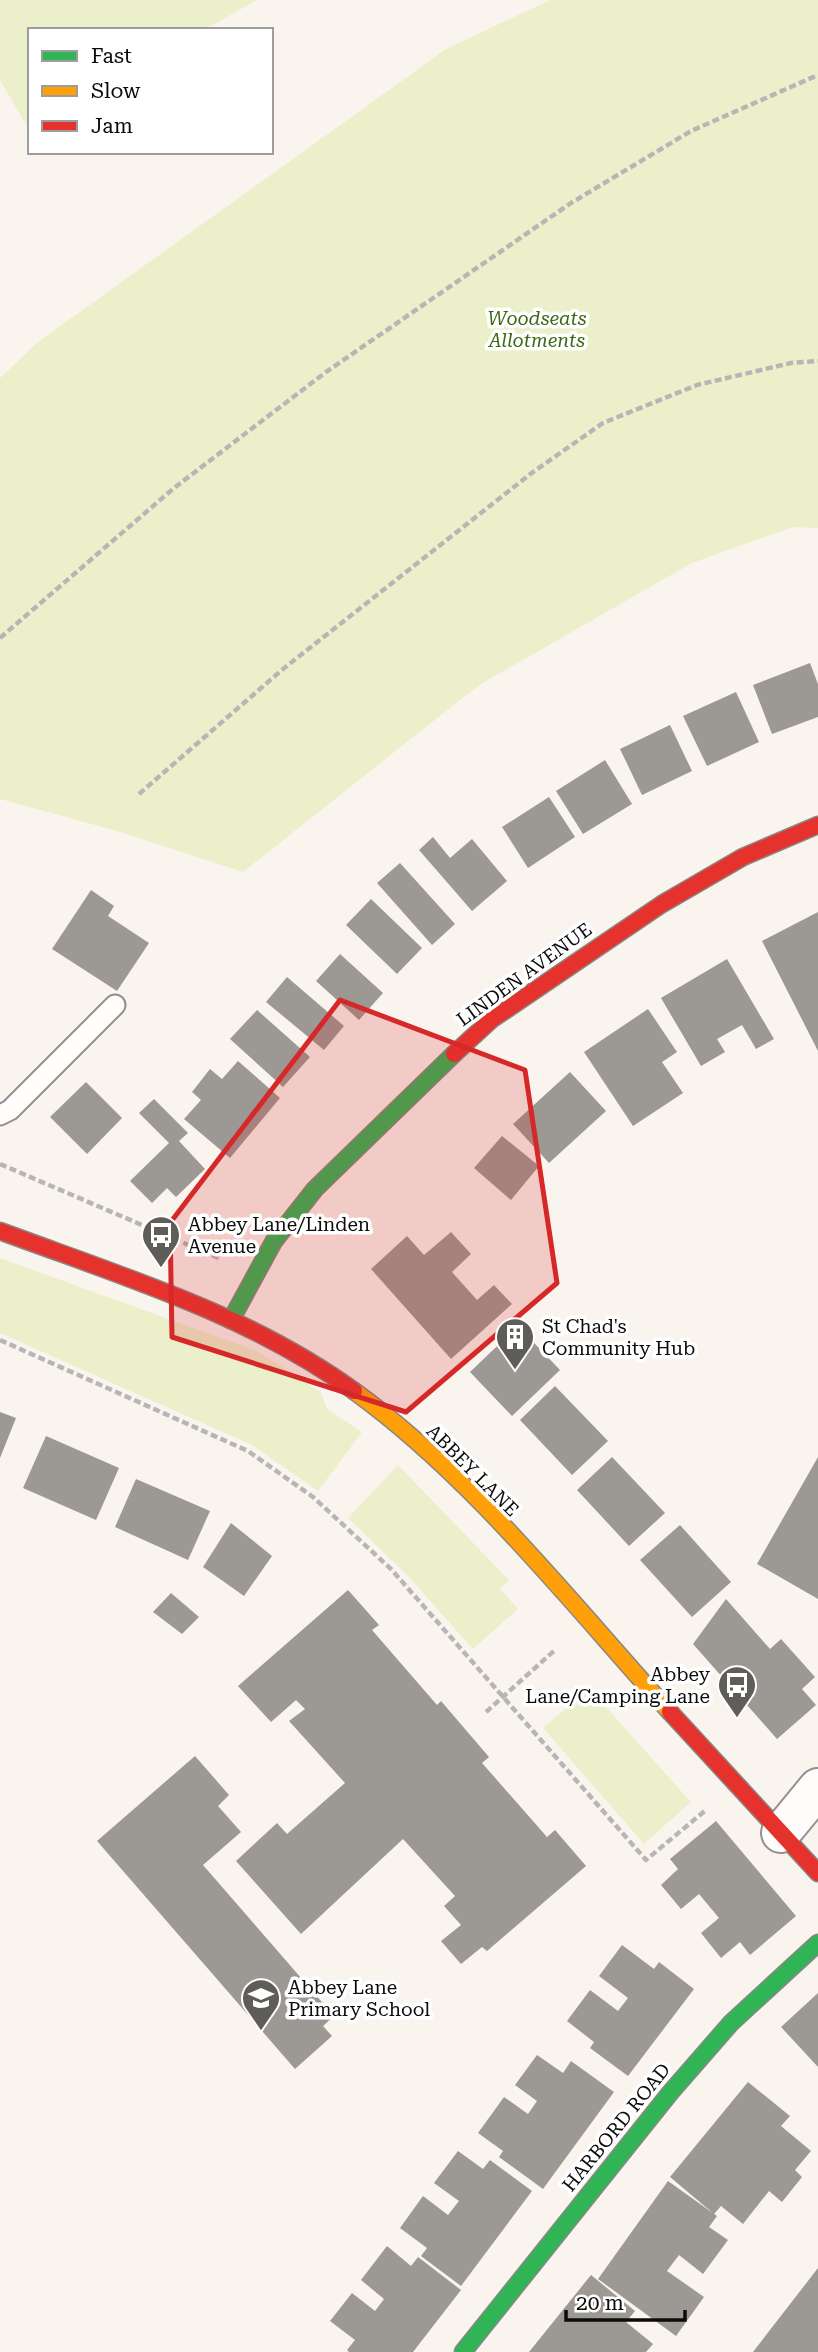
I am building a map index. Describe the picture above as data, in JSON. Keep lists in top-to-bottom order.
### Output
{
  "streets": {
    "street": ["LINDEN AVENUE", "ABBEY LANE", "HARBORD ROAD"]
  },
  "crossings": [
    ["LINDEN AVENUE", "ABBEY LANE"]
  ],
  "parks": ["Woodseats Allotments"],
  "places": {
    "bus stop": ["Abbey Lane/Linden Avenue", "Abbey Lane/Camping Lane"],
    "building": ["St Chad's Community Hub"],
    "school or university": ["Abbey Lane Primary School"]
  },
  "legend": ["Fast", "Slow", "Jam"],
  "scale_bar": "20 m"
}
